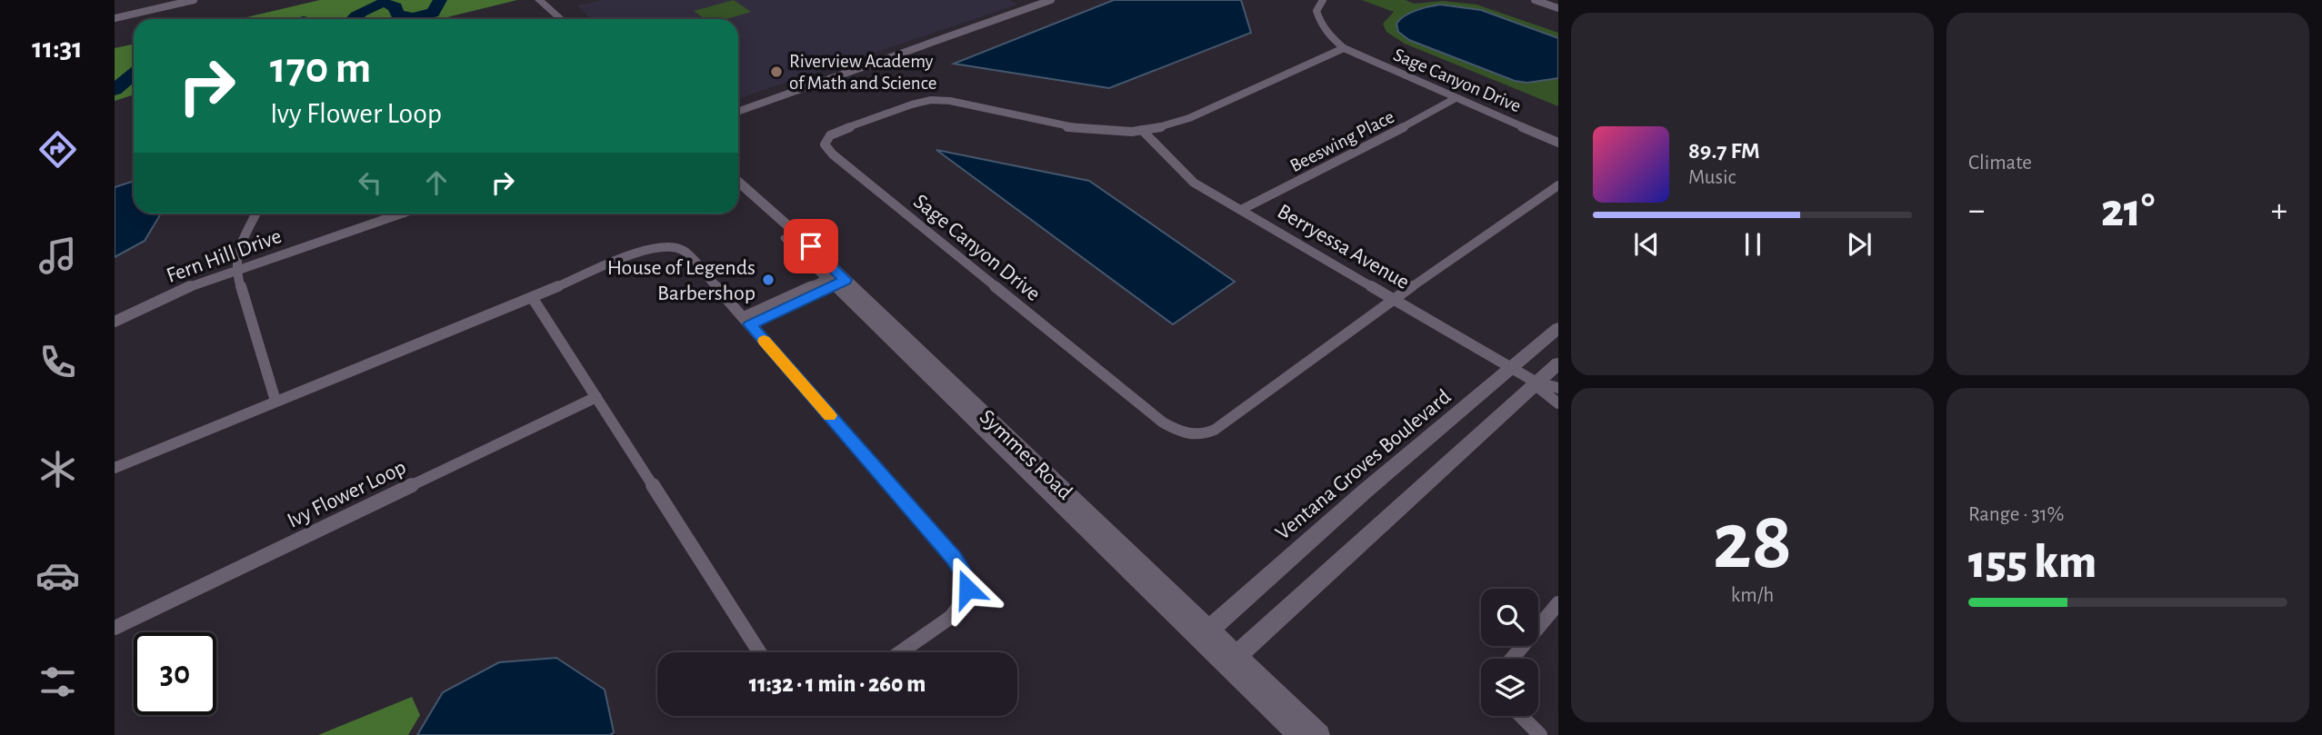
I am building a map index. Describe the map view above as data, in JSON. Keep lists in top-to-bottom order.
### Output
{
  "streets": {
    "street": [
      "Sage Canyon Drive",
      "Beeswing Place",
      "Berryessa Avenue",
      "Fern Hill Drive",
      "Symmes Road",
      "Ventana Groves Boulevard",
      "Ivy Flower Loop"
    ]
  },
  "crossings": [
    ["Sage Canyon Drive", "Beeswing Place"],
    ["Sage Canyon Drive", "Berryessa Avenue"],
    ["Beeswing Place", "Berryessa Avenue"],
    ["Berryessa Avenue", "Ventana Groves Boulevard"],
    ["Symmes Road", "Ventana Groves Boulevard"]
  ],
  "places": ["Riverview Academy of Math and Science", "House of Legends Barbershop"],
  "page": {
    "tabs": "11:31",
    "tile": [
      "Climate",
      ["28", "km/h"],
      ["Range · 31%", "155 km"]
    ],
    "turn": ["170 m", "Ivy Flower Loop"],
    "song": ["89.7 FM", "Music"],
    "heat": ["−", "21°", "+"],
    "limit": "30",
    "trip": "11:32 · 1 min · 260 m"
  }
}
